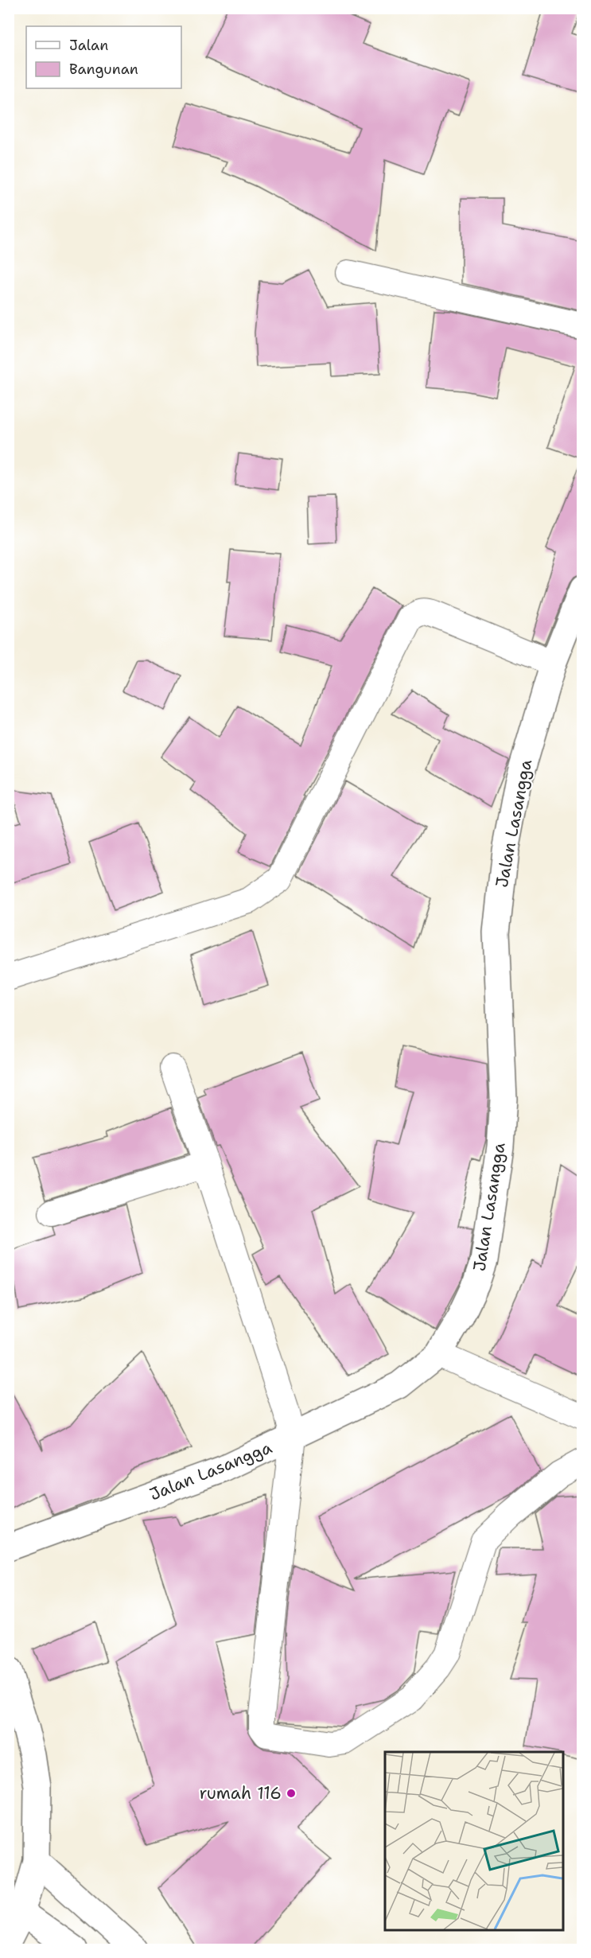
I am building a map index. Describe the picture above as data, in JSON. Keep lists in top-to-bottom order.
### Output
{
  "streets": {
    "main road": ["Jalan Lasangga"]
  },
  "places": ["rumah 116"],
  "legend": ["Jalan", "Bangunan"]
}
